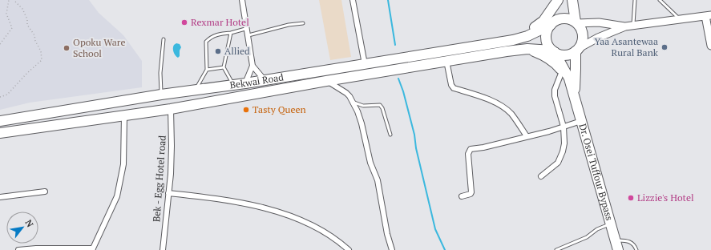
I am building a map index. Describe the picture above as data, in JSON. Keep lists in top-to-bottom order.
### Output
{
  "streets": {
    "highway": ["Bekwai Road", "Dr. Osei Tuffour Bypass"],
    "street": ["Bek - Egg Hotel road"]
  },
  "crossings": [
    ["Bekwai Road", "Dr. Osei Tuffour Bypass"],
    ["Bekwai Road", "Bek - Egg Hotel road"]
  ],
  "places": [
    "Rexmar Hotel",
    "Yaa Asantewaa Rural Bank",
    "Opoku Ware School",
    "Allied",
    "Tasty Queen",
    "Lizzie's Hotel"
  ],
  "north": "top right"
}
